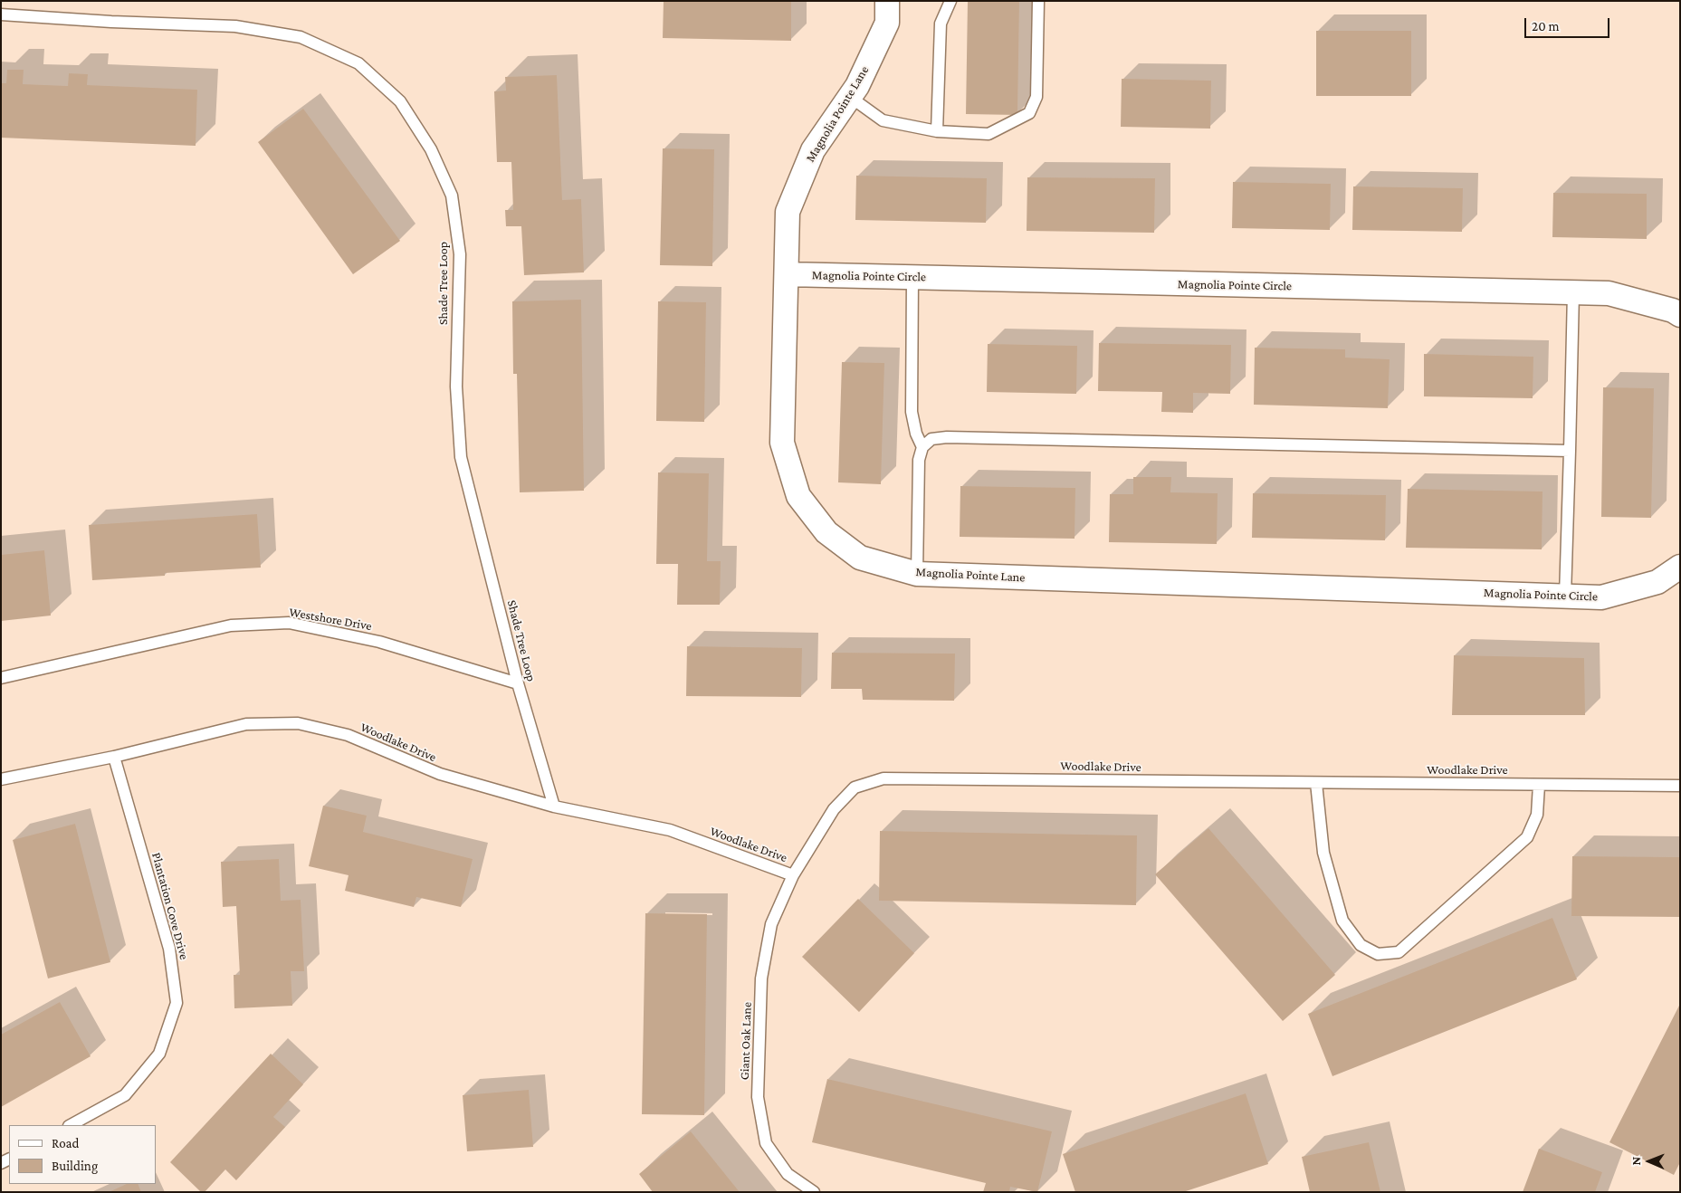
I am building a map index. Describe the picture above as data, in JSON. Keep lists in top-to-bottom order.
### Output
{
  "streets": {
    "street": ["Magnolia Pointe Lane", "Magnolia Pointe Circle"],
    "lane": [
      "Shade Tree Loop",
      "Westshore Drive",
      "Woodlake Drive",
      "Plantation Cove Drive",
      "Giant Oak Lane"
    ]
  },
  "crossings": [
    ["Magnolia Pointe Lane", "Magnolia Pointe Circle"],
    ["Shade Tree Loop", "Westshore Drive"],
    ["Shade Tree Loop", "Woodlake Drive"],
    ["Woodlake Drive", "Plantation Cove Drive"],
    ["Woodlake Drive", "Giant Oak Lane"]
  ],
  "legend": ["Road", "Building"],
  "scale_bar": "20 m",
  "north": "left"
}
